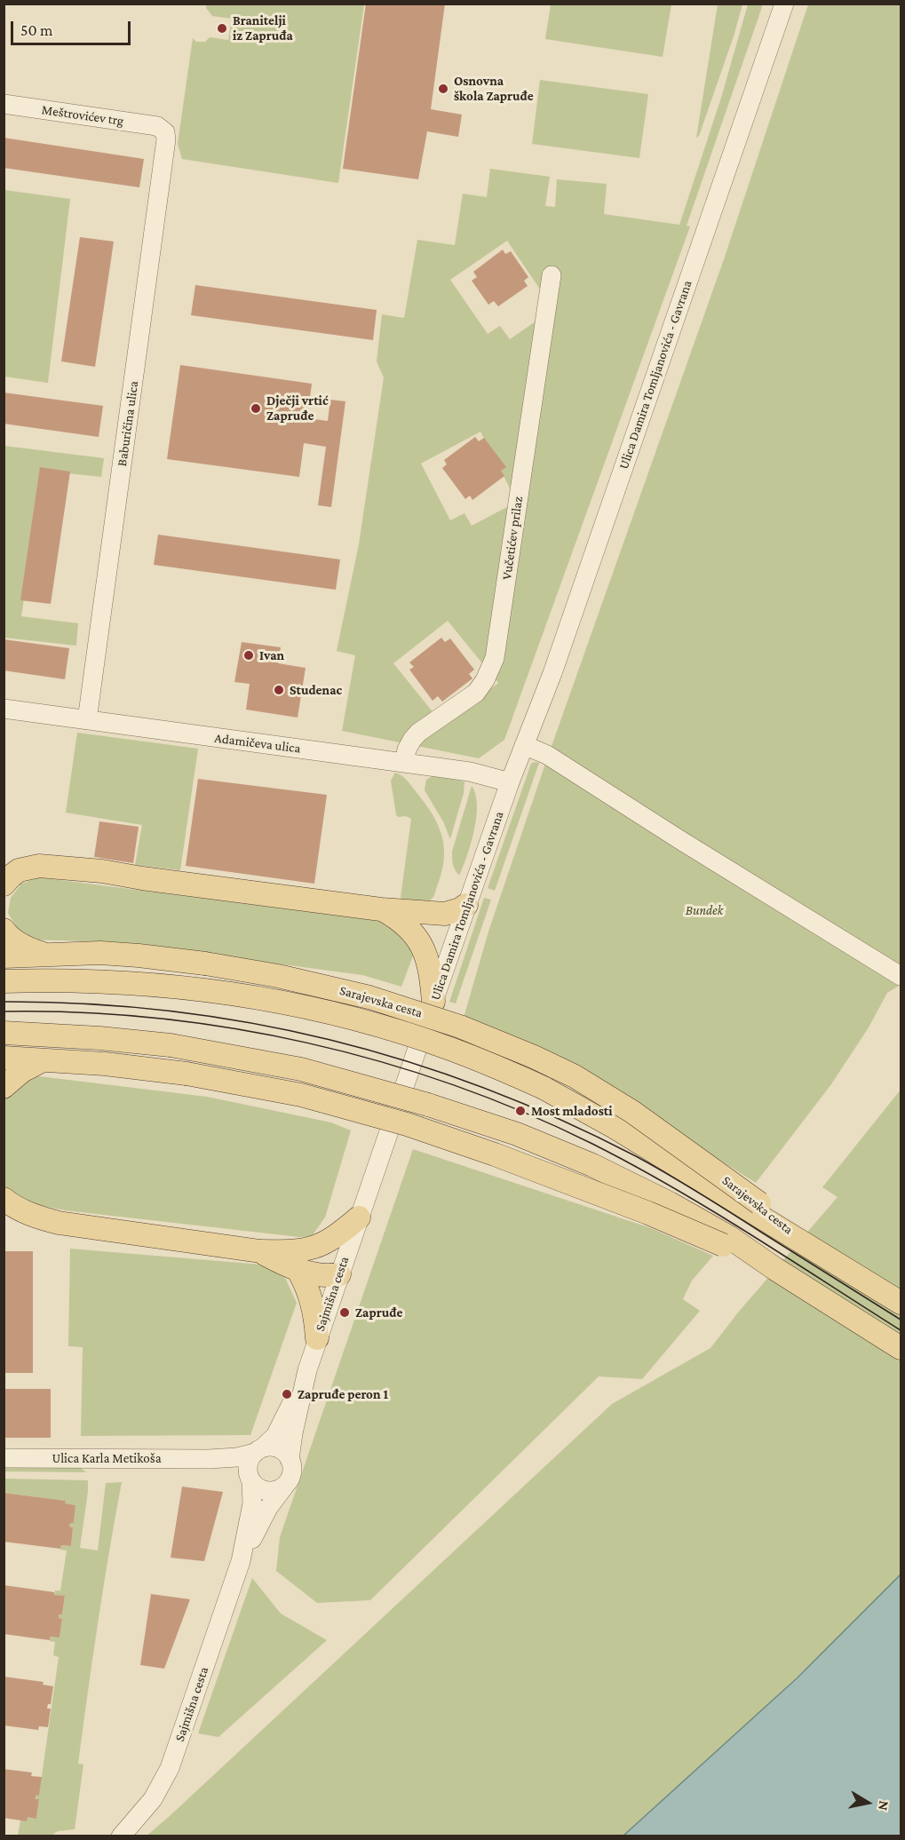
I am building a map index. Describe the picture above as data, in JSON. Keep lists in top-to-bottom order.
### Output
{
  "streets": {
    "main road": ["Sarajevska cesta"],
    "street": [
      "Meštrovićev trg",
      "Ulica Damira Tomljanovića - Gavrana",
      "Baburičina ulica",
      "Vučetićev prilaz",
      "Adamičeva ulica",
      "Sajmišna cesta",
      "Ulica Karla Metikoša"
    ]
  },
  "crossings": [
    ["Meštrovićev trg", "Baburičina ulica"],
    ["Ulica Damira Tomljanovića - Gavrana", "Adamičeva ulica"],
    ["Ulica Damira Tomljanovića - Gavrana", "Sajmišna cesta"],
    ["Baburičina ulica", "Adamičeva ulica"],
    ["Vučetićev prilaz", "Adamičeva ulica"],
    ["Sajmišna cesta", "Ulica Karla Metikoša"]
  ],
  "parks": ["Bundek"],
  "places": [
    "Branitelji iz Zapruđa",
    "Osnovna škola Zapruđe",
    "Dječji vrtić Zapruđe",
    "Ivan",
    "Studenac",
    "Most mladosti",
    "Zapruđe",
    "Zapruđe peron 1"
  ],
  "scale_bar": "50 m",
  "north": "right"
}
